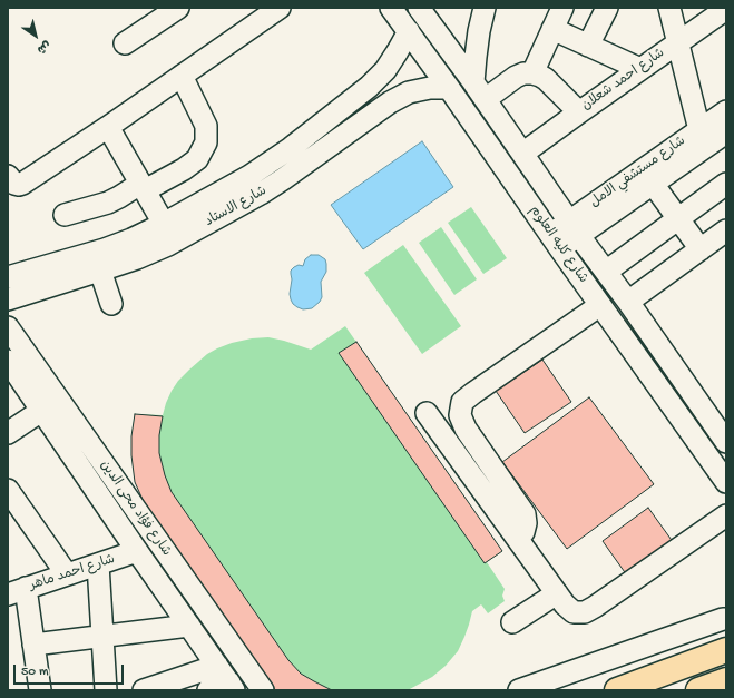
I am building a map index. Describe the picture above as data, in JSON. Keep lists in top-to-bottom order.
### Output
{
  "streets": {
    "street": [
      "شارع احمد شعلان",
      "شارع مستشفي الامل",
      "شارع الاستاد",
      "شارع كليه العلوم",
      "شارع فؤاد محى الدين",
      "شارع احمد ماهر"
    ]
  },
  "crossings": [
    ["شارع احمد شعلان", "شارع كليه العلوم"],
    ["شارع مستشفي الامل", "شارع كليه العلوم"],
    ["شارع الاستاد", "شارع كليه العلوم"],
    ["شارع فؤاد محى الدين", "شارع احمد ماهر"]
  ],
  "scale_bar": "50 m",
  "north": "bottom right"
}
